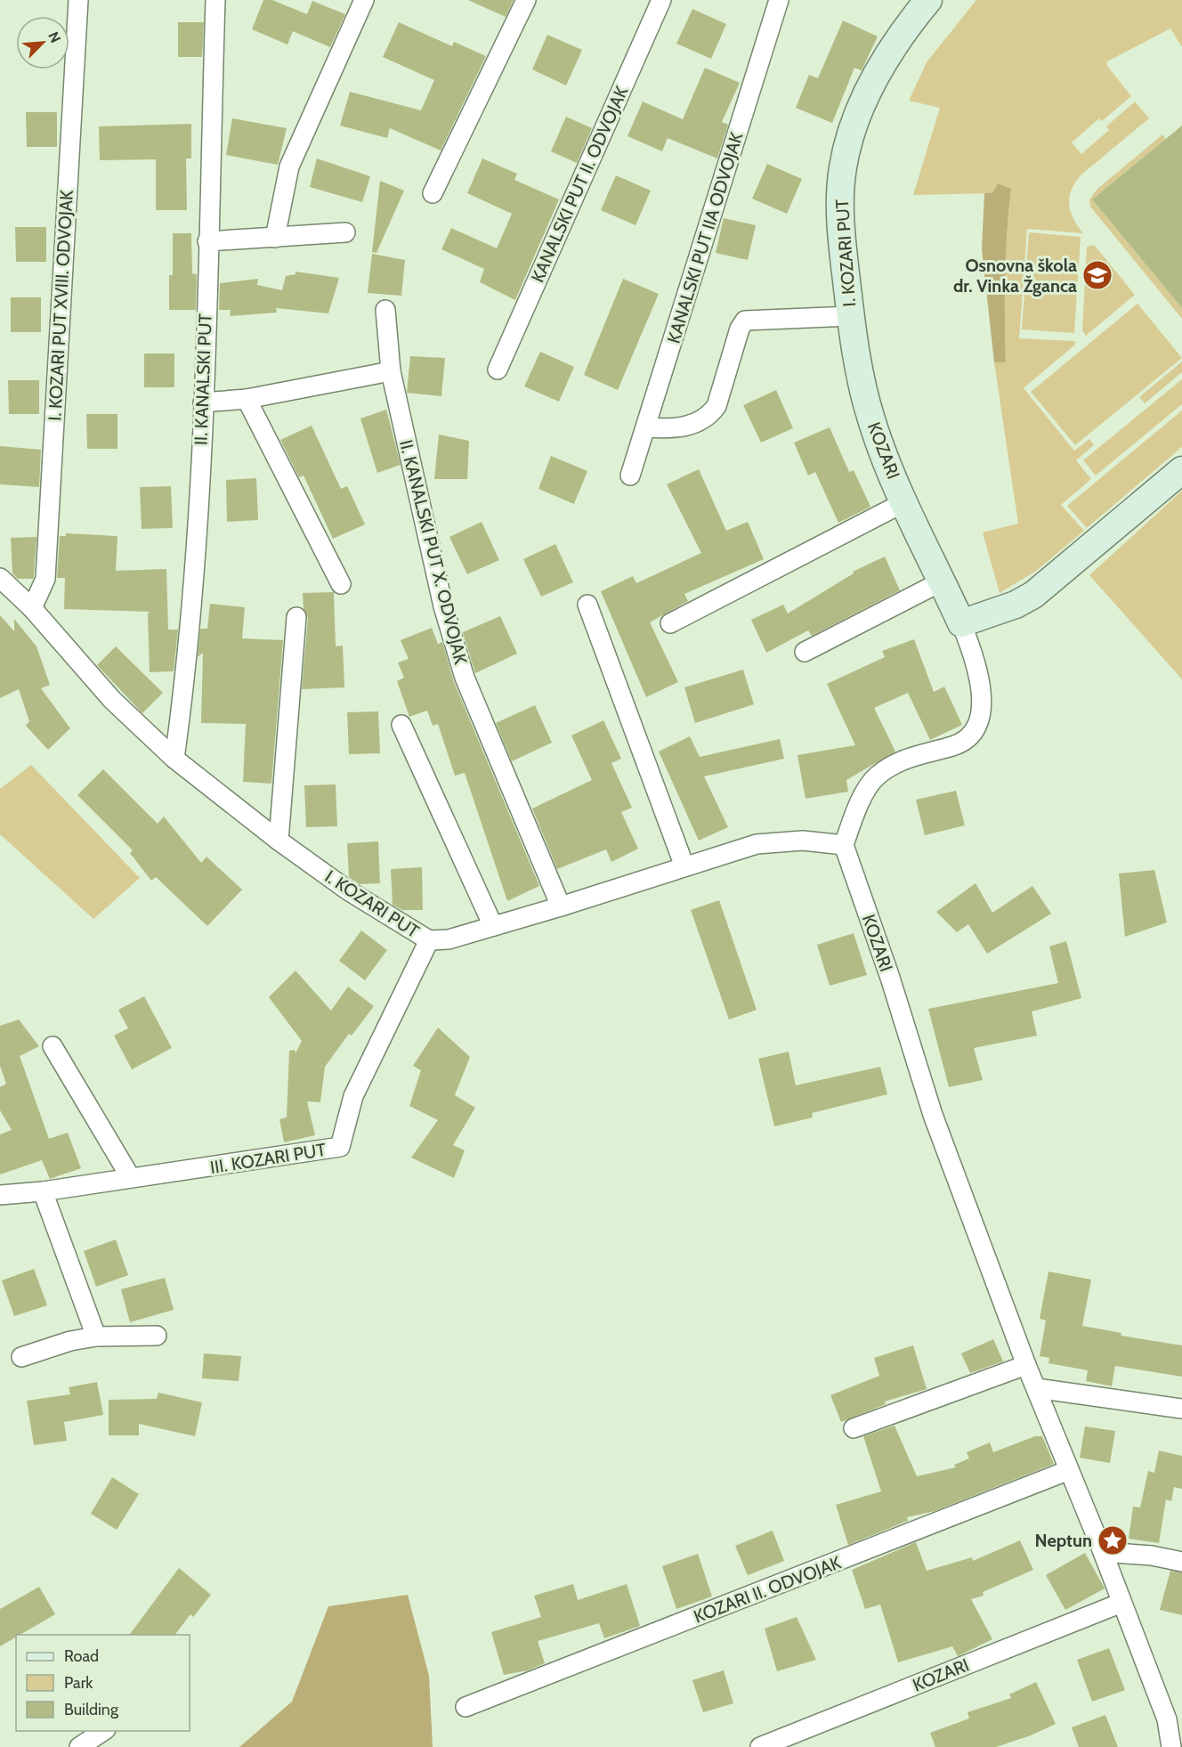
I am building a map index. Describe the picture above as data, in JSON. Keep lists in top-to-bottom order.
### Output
{
  "streets": {
    "street": [
      "KANALSKI PUT II. ODVOJAK",
      "KANALSKI PUT IIA ODVOJAK",
      "I. KOZARI PUT",
      "I. KOZARI PUT XVIII. ODVOJAK",
      "II. KANALSKI PUT",
      "KOZARI",
      "II. KANALSKI PUT X. ODVOJAK",
      "III. KOZARI PUT",
      "KOZARI II. ODVOJAK"
    ]
  },
  "crossings": [
    ["I. KOZARI PUT", "I. KOZARI PUT XVIII. ODVOJAK"],
    ["I. KOZARI PUT", "II. KANALSKI PUT"],
    ["I. KOZARI PUT", "KOZARI"],
    ["I. KOZARI PUT", "II. KANALSKI PUT X. ODVOJAK"],
    ["I. KOZARI PUT", "III. KOZARI PUT"],
    ["KOZARI", "KOZARI II. ODVOJAK"]
  ],
  "places": {
    "school or university": ["Osnovna škola dr. Vinka Žganca"],
    "place": ["Neptun"]
  },
  "legend": ["Road", "Park", "Building"],
  "north": "top right"
}
